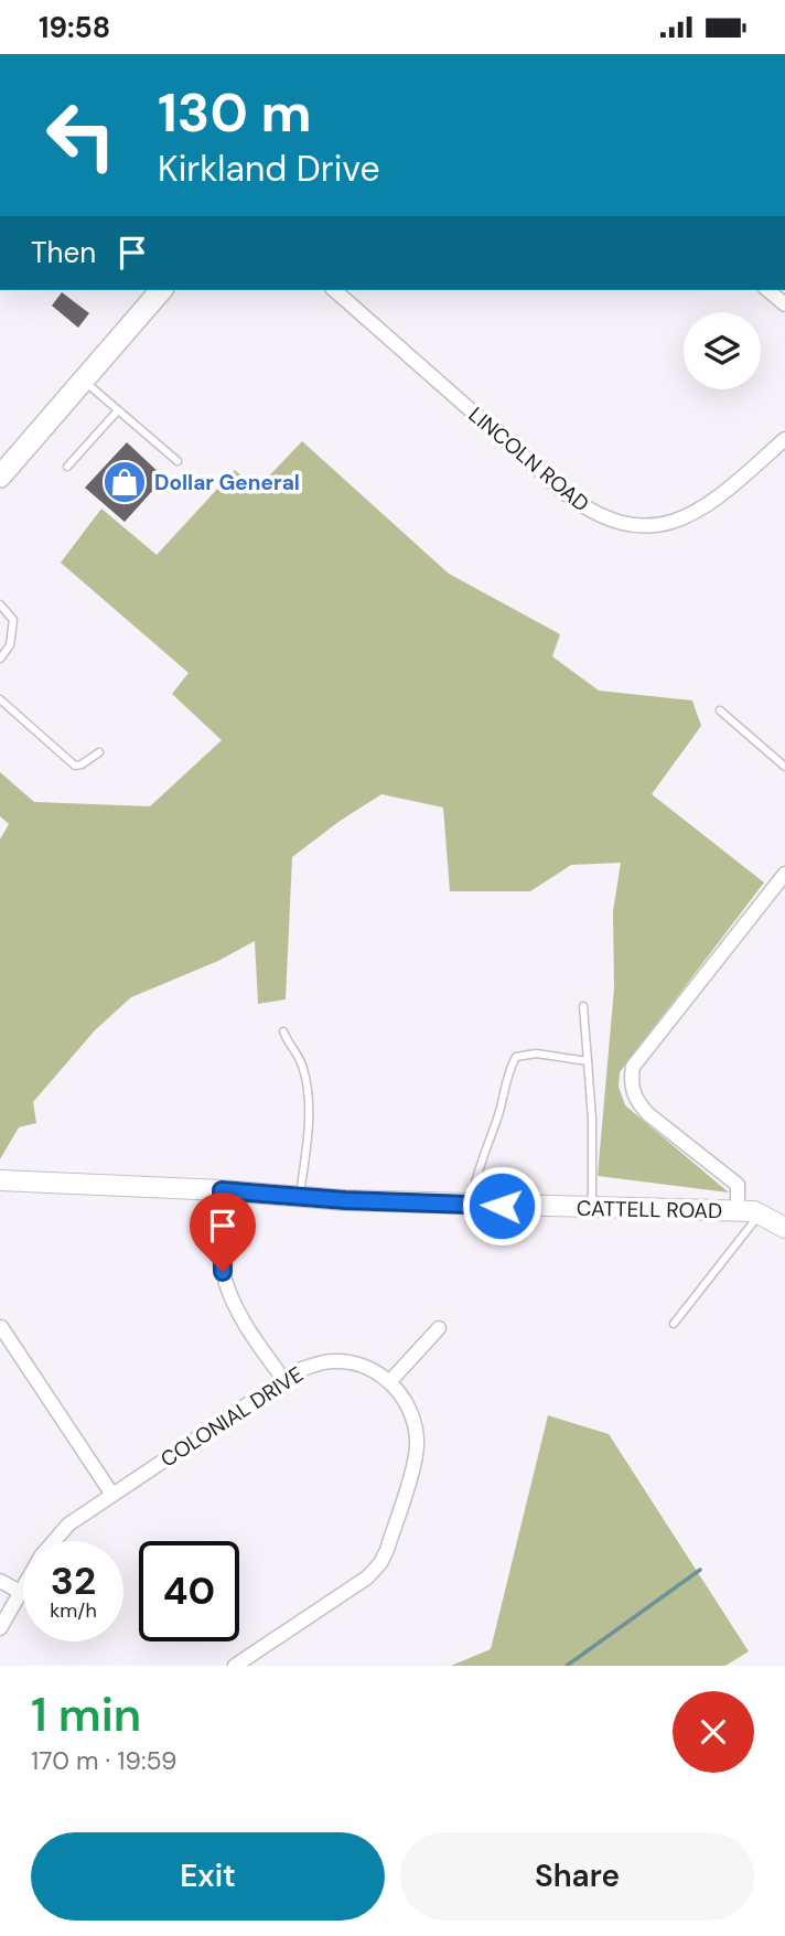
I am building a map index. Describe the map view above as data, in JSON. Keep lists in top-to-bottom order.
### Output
{
  "streets": {
    "street": ["LINCOLN ROAD", "CATTELL ROAD", "COLONIAL DRIVE"]
  },
  "places": {
    "shop": ["Dollar General"]
  },
  "page": {
    "status": "19:58",
    "turn": ["130 m", "Kirkland Drive"],
    "then": "Then",
    "speed": "32 km/h",
    "limit": "40",
    "heading": ["1 min", "170 m · 19:59"],
    "buttons": ["Exit", "Share"]
  }
}
